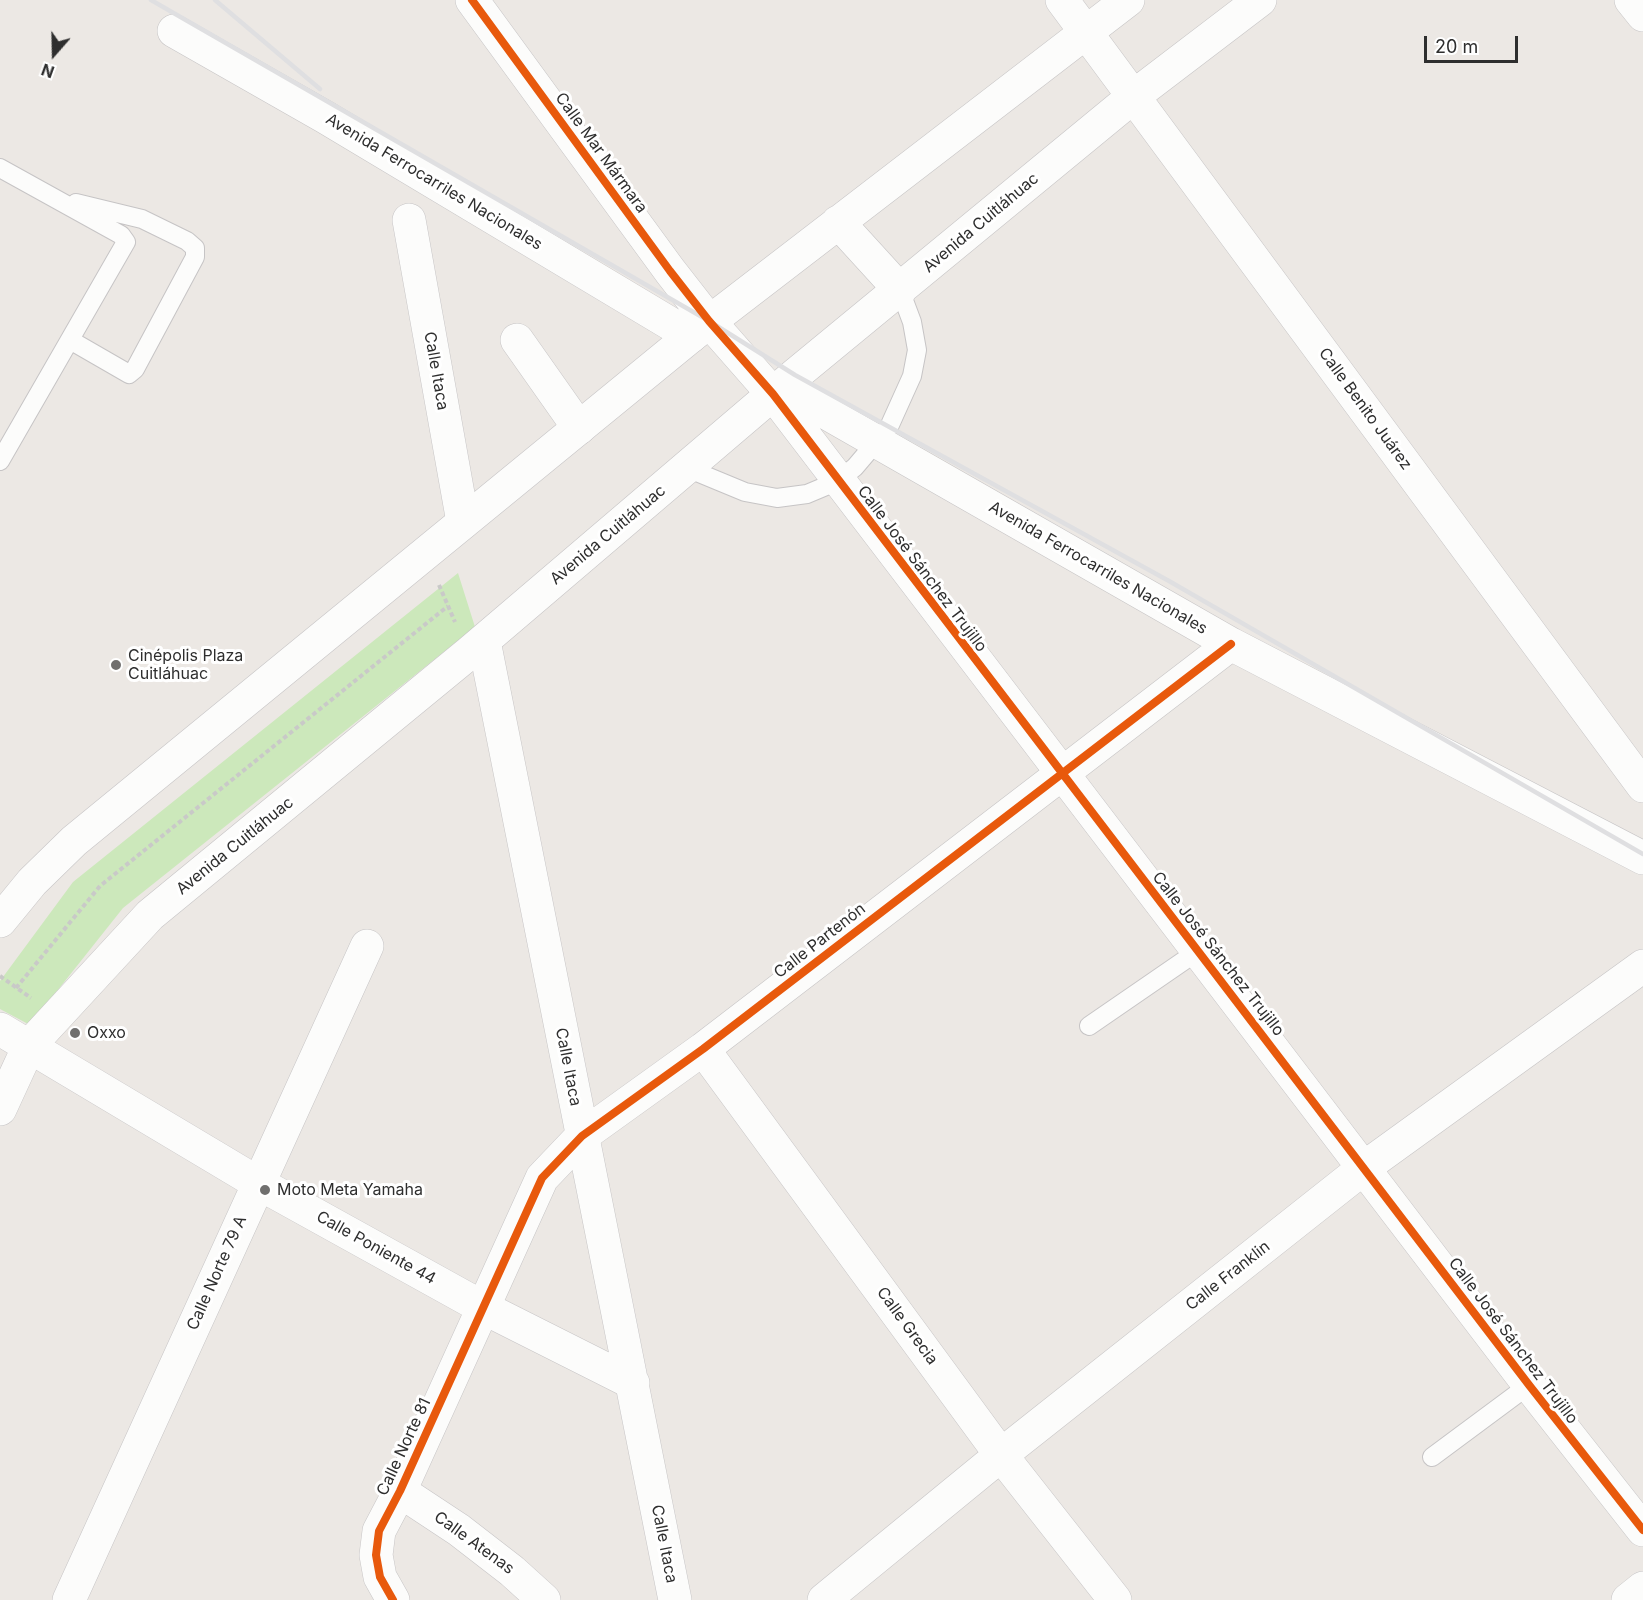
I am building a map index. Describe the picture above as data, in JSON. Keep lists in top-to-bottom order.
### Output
{
  "streets": {
    "street": [
      "Calle Mar Mármara",
      "Avenida Ferrocarriles Nacionales",
      "Avenida Cuitláhuac",
      "Calle Itaca",
      "Calle Benito Juárez",
      "Calle José Sánchez Trujillo",
      "Calle Partenón",
      "Calle Poniente 44",
      "Calle Norte 79 A",
      "Calle Franklin",
      "Calle Grecia",
      "Calle Norte 81",
      "Calle Atenas"
    ]
  },
  "crossings": [
    ["Calle Mar Mármara", "Avenida Ferrocarriles Nacionales"],
    ["Avenida Ferrocarriles Nacionales", "Avenida Cuitláhuac"],
    ["Avenida Ferrocarriles Nacionales", "Calle José Sánchez Trujillo"],
    ["Avenida Ferrocarriles Nacionales", "Calle Partenón"],
    ["Avenida Cuitláhuac", "Calle Itaca"],
    ["Avenida Cuitláhuac", "Calle Benito Juárez"],
    ["Avenida Cuitláhuac", "Calle José Sánchez Trujillo"],
    ["Avenida Cuitláhuac", "Calle Poniente 44"],
    ["Calle Itaca", "Calle Partenón"],
    ["Calle Itaca", "Calle Poniente 44"],
    ["Calle José Sánchez Trujillo", "Calle Partenón"],
    ["Calle José Sánchez Trujillo", "Calle Franklin"],
    ["Calle Partenón", "Calle Poniente 44"],
    ["Calle Partenón", "Calle Grecia"],
    ["Calle Partenón", "Calle Norte 81"],
    ["Calle Poniente 44", "Calle Norte 79 A"],
    ["Calle Poniente 44", "Calle Norte 81"],
    ["Calle Franklin", "Calle Grecia"],
    ["Calle Norte 81", "Calle Atenas"]
  ],
  "places": ["Cinépolis Plaza Cuitláhuac", "Oxxo", "Moto Meta Yamaha"],
  "scale_bar": "20 m",
  "north": "bottom"
}
